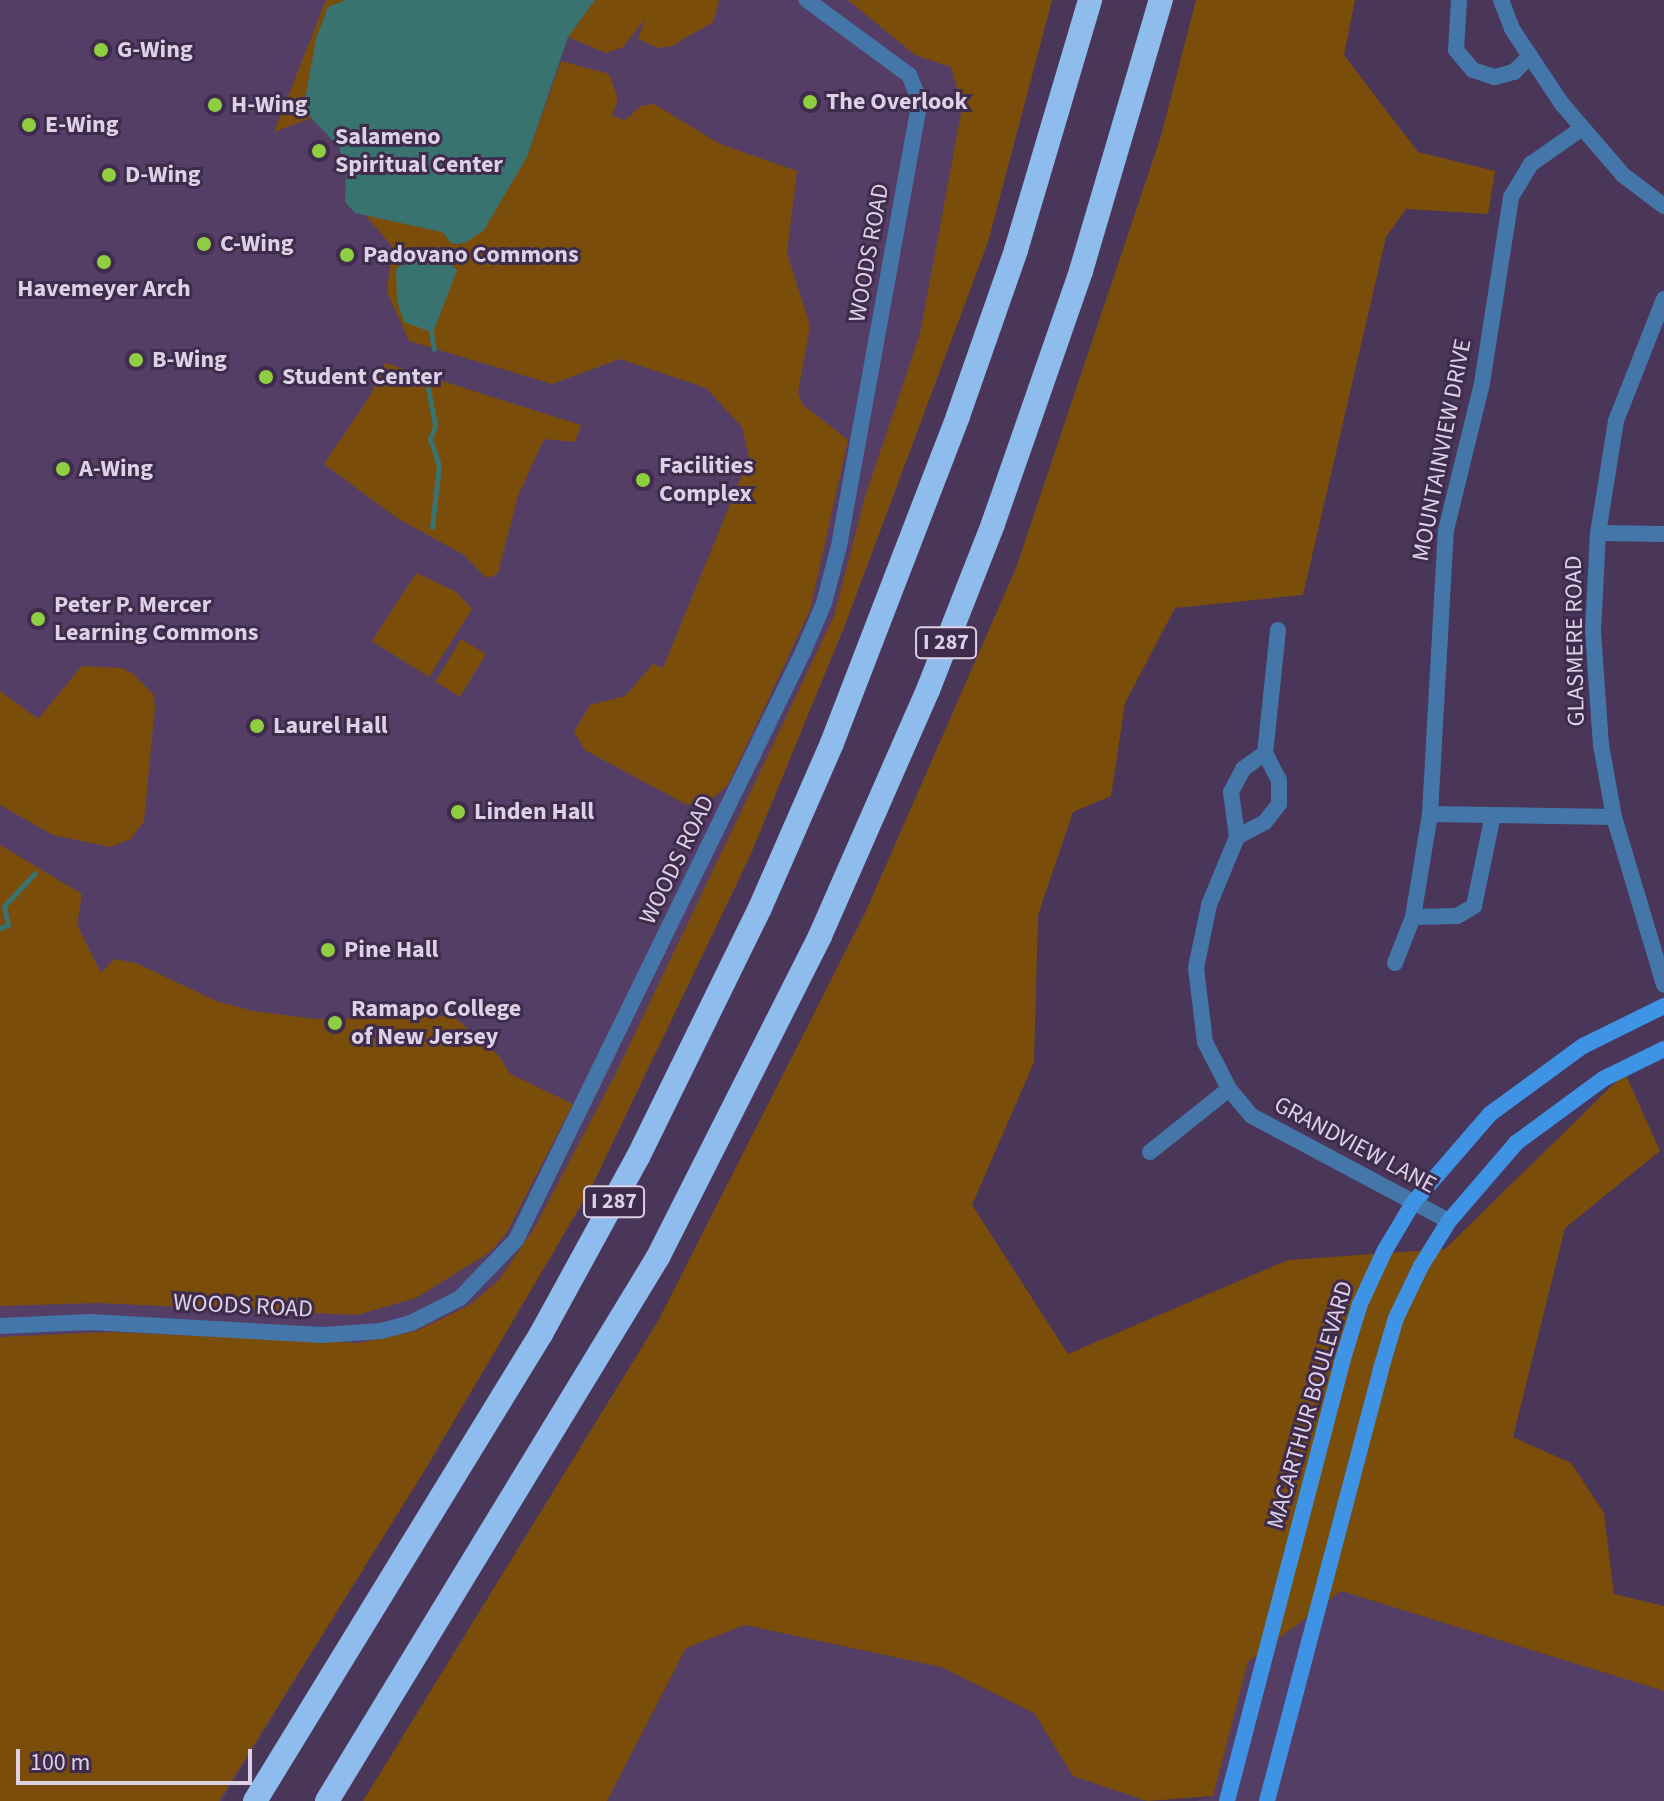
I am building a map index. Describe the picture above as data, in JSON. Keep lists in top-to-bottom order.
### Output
{
  "streets": {
    "highway": ["I 287"],
    "main road": ["MACARTHUR BOULEVARD"],
    "street": [
      "WOODS ROAD",
      "MOUNTAINVIEW DRIVE",
      "GLASMERE ROAD",
      "GRANDVIEW LANE"
    ]
  },
  "crossings": [
    ["GRANDVIEW LANE", "MACARTHUR BOULEVARD"]
  ],
  "places": [
    "G-Wing",
    "The Overlook",
    "H-Wing",
    "E-Wing",
    "Salameno Spiritual Center",
    "D-Wing",
    "C-Wing",
    "Padovano Commons",
    "Havemeyer Arch",
    "B-Wing",
    "Student Center",
    "A-Wing",
    "Facilities Complex",
    "Peter P. Mercer Learning Commons",
    "Laurel Hall",
    "Linden Hall",
    "Pine Hall",
    "Ramapo College of New Jersey"
  ],
  "scale_bar": "100 m"
}
